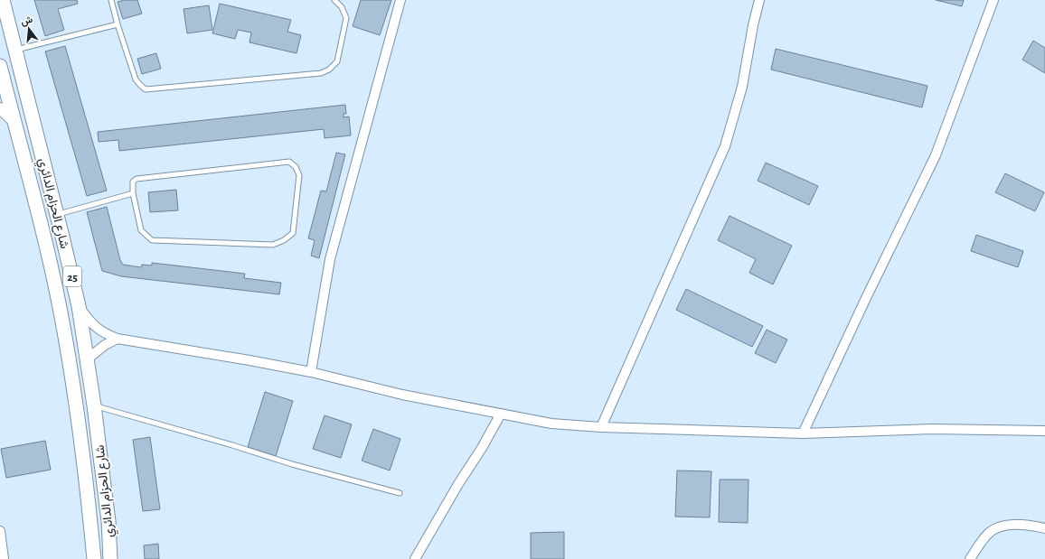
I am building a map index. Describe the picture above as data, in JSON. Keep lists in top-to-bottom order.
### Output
{
  "streets": {
    "main road": ["شارع الحزام الدائري", "25"]
  },
  "north": "top"
}
